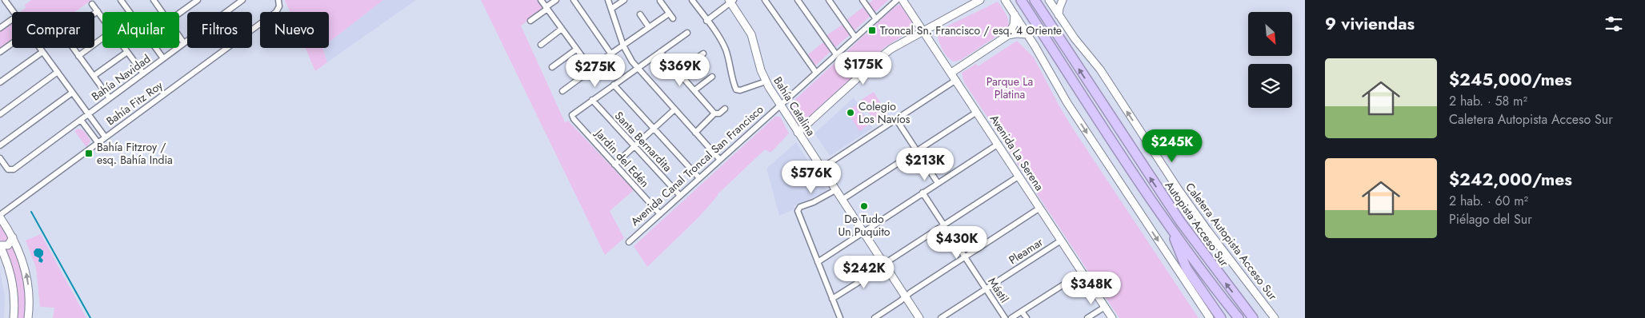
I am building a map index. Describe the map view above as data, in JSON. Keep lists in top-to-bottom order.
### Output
{
  "streets": {
    "highway": ["Autopista Acceso Sur"],
    "main road": ["Bahía Catalina", "Avenida La Serena", "Caletera Autopista Acceso Sur"],
    "street": [
      "Bahía Navidad",
      "Bahía Fitz Roy",
      "Santa Bernardita",
      "Jardin del Edén",
      "Avenida Canal Troncal San Francisco",
      "Pleamar",
      "Mástil"
    ]
  },
  "crossings": [
    ["Bahía Catalina", "Avenida Canal Troncal San Francisco"],
    ["Santa Bernardita", "Jardin del Edén"],
    ["Santa Bernardita", "Avenida Canal Troncal San Francisco"],
    ["Avenida La Serena", "Pleamar"],
    ["Jardin del Edén", "Avenida Canal Troncal San Francisco"],
    ["Pleamar", "Mástil"]
  ],
  "parks": ["Parque La Platina"],
  "places": {
    "transit": ["Troncal Sn. Francisco / esq. 4 Oriente", "Bahía Fitzroy / esq. Bahía India"],
    "other": ["Colegio Los Navíos", "De Tudo Un Puquito"]
  },
  "north": "bottom right",
  "page": {
    "heading": "9 viviendas",
    "chip": [
      "Comprar",
      "Alquilar",
      "Filtros",
      "Nuevo"
    ],
    "list": [
      {
        "name": "$245,000/mes",
        "note": "2 hab. · 58 m² · Caletera Autopista Acceso Sur"
      },
      {
        "name": "$242,000/mes",
        "note": "2 hab. · 60 m² · Piélago del Sur"
      }
    ],
    "price": [
      "$175K",
      "$369K",
      "$275K",
      "$245K",
      "$213K",
      "$576K",
      "$430K",
      "$242K",
      "$348K"
    ]
  }
}
